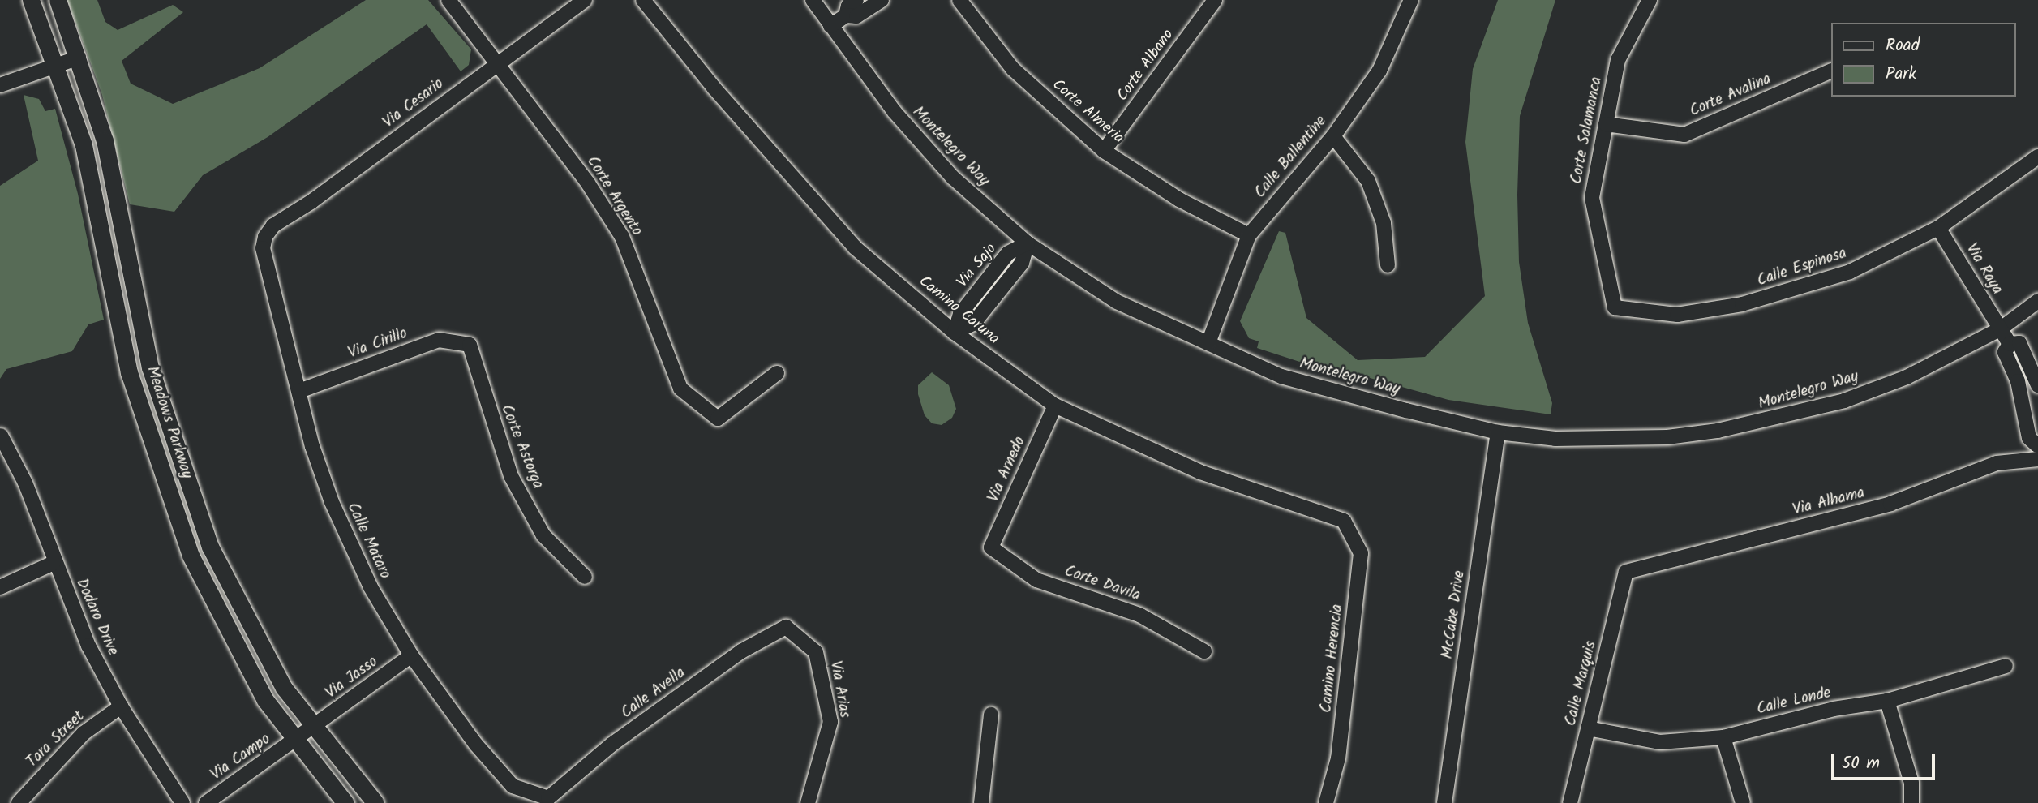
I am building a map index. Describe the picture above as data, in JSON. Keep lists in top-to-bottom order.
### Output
{
  "streets": {
    "main road": ["Meadows Parkway"],
    "street": [
      "Corte Albano",
      "Corte Avalina",
      "Via Cesario",
      "Corte Almeria",
      "Corte Salamanca",
      "Montelegro Way",
      "Calle Ballentine",
      "Corte Argento",
      "Via Sajo",
      "Calle Espinosa",
      "Via Raya",
      "Camino Caruna",
      "Via Cirillo",
      "Corte Astorga",
      "Via Arnedo",
      "Via Alhama",
      "Calle Mataro",
      "Corte Davila",
      "McCabe Drive",
      "Dodaro Drive",
      "Camino Herencia",
      "Via Jasso",
      "Calle Marquis",
      "Via Arias",
      "Calle Avella",
      "Calle Londe",
      "Tara Street",
      "Via Campo"
    ]
  },
  "crossings": [
    ["Corte Albano", "Corte Almeria"],
    ["Corte Avalina", "Corte Salamanca"],
    ["Via Cesario", "Corte Argento"],
    ["Via Cesario", "Calle Mataro"],
    ["Corte Almeria", "Calle Ballentine"],
    ["Corte Salamanca", "Calle Espinosa"],
    ["Montelegro Way", "Calle Ballentine"],
    ["Montelegro Way", "Via Sajo"],
    ["Montelegro Way", "Via Raya"],
    ["Montelegro Way", "McCabe Drive"],
    ["Via Sajo", "Camino Caruna"],
    ["Calle Espinosa", "Via Raya"],
    ["Camino Caruna", "Via Arnedo"],
    ["Camino Caruna", "Camino Herencia"],
    ["Via Cirillo", "Corte Astorga"],
    ["Via Cirillo", "Calle Mataro"],
    ["Meadows Parkway", "Via Jasso"],
    ["Meadows Parkway", "Via Campo"],
    ["Via Arnedo", "Corte Davila"],
    ["Via Alhama", "Calle Marquis"],
    ["Calle Mataro", "Via Jasso"],
    ["Calle Mataro", "Calle Avella"],
    ["Dodaro Drive", "Tara Street"],
    ["Via Jasso", "Via Campo"],
    ["Calle Marquis", "Calle Londe"],
    ["Via Arias", "Calle Avella"]
  ],
  "legend": ["Road", "Park"],
  "scale_bar": "50 m"
}
